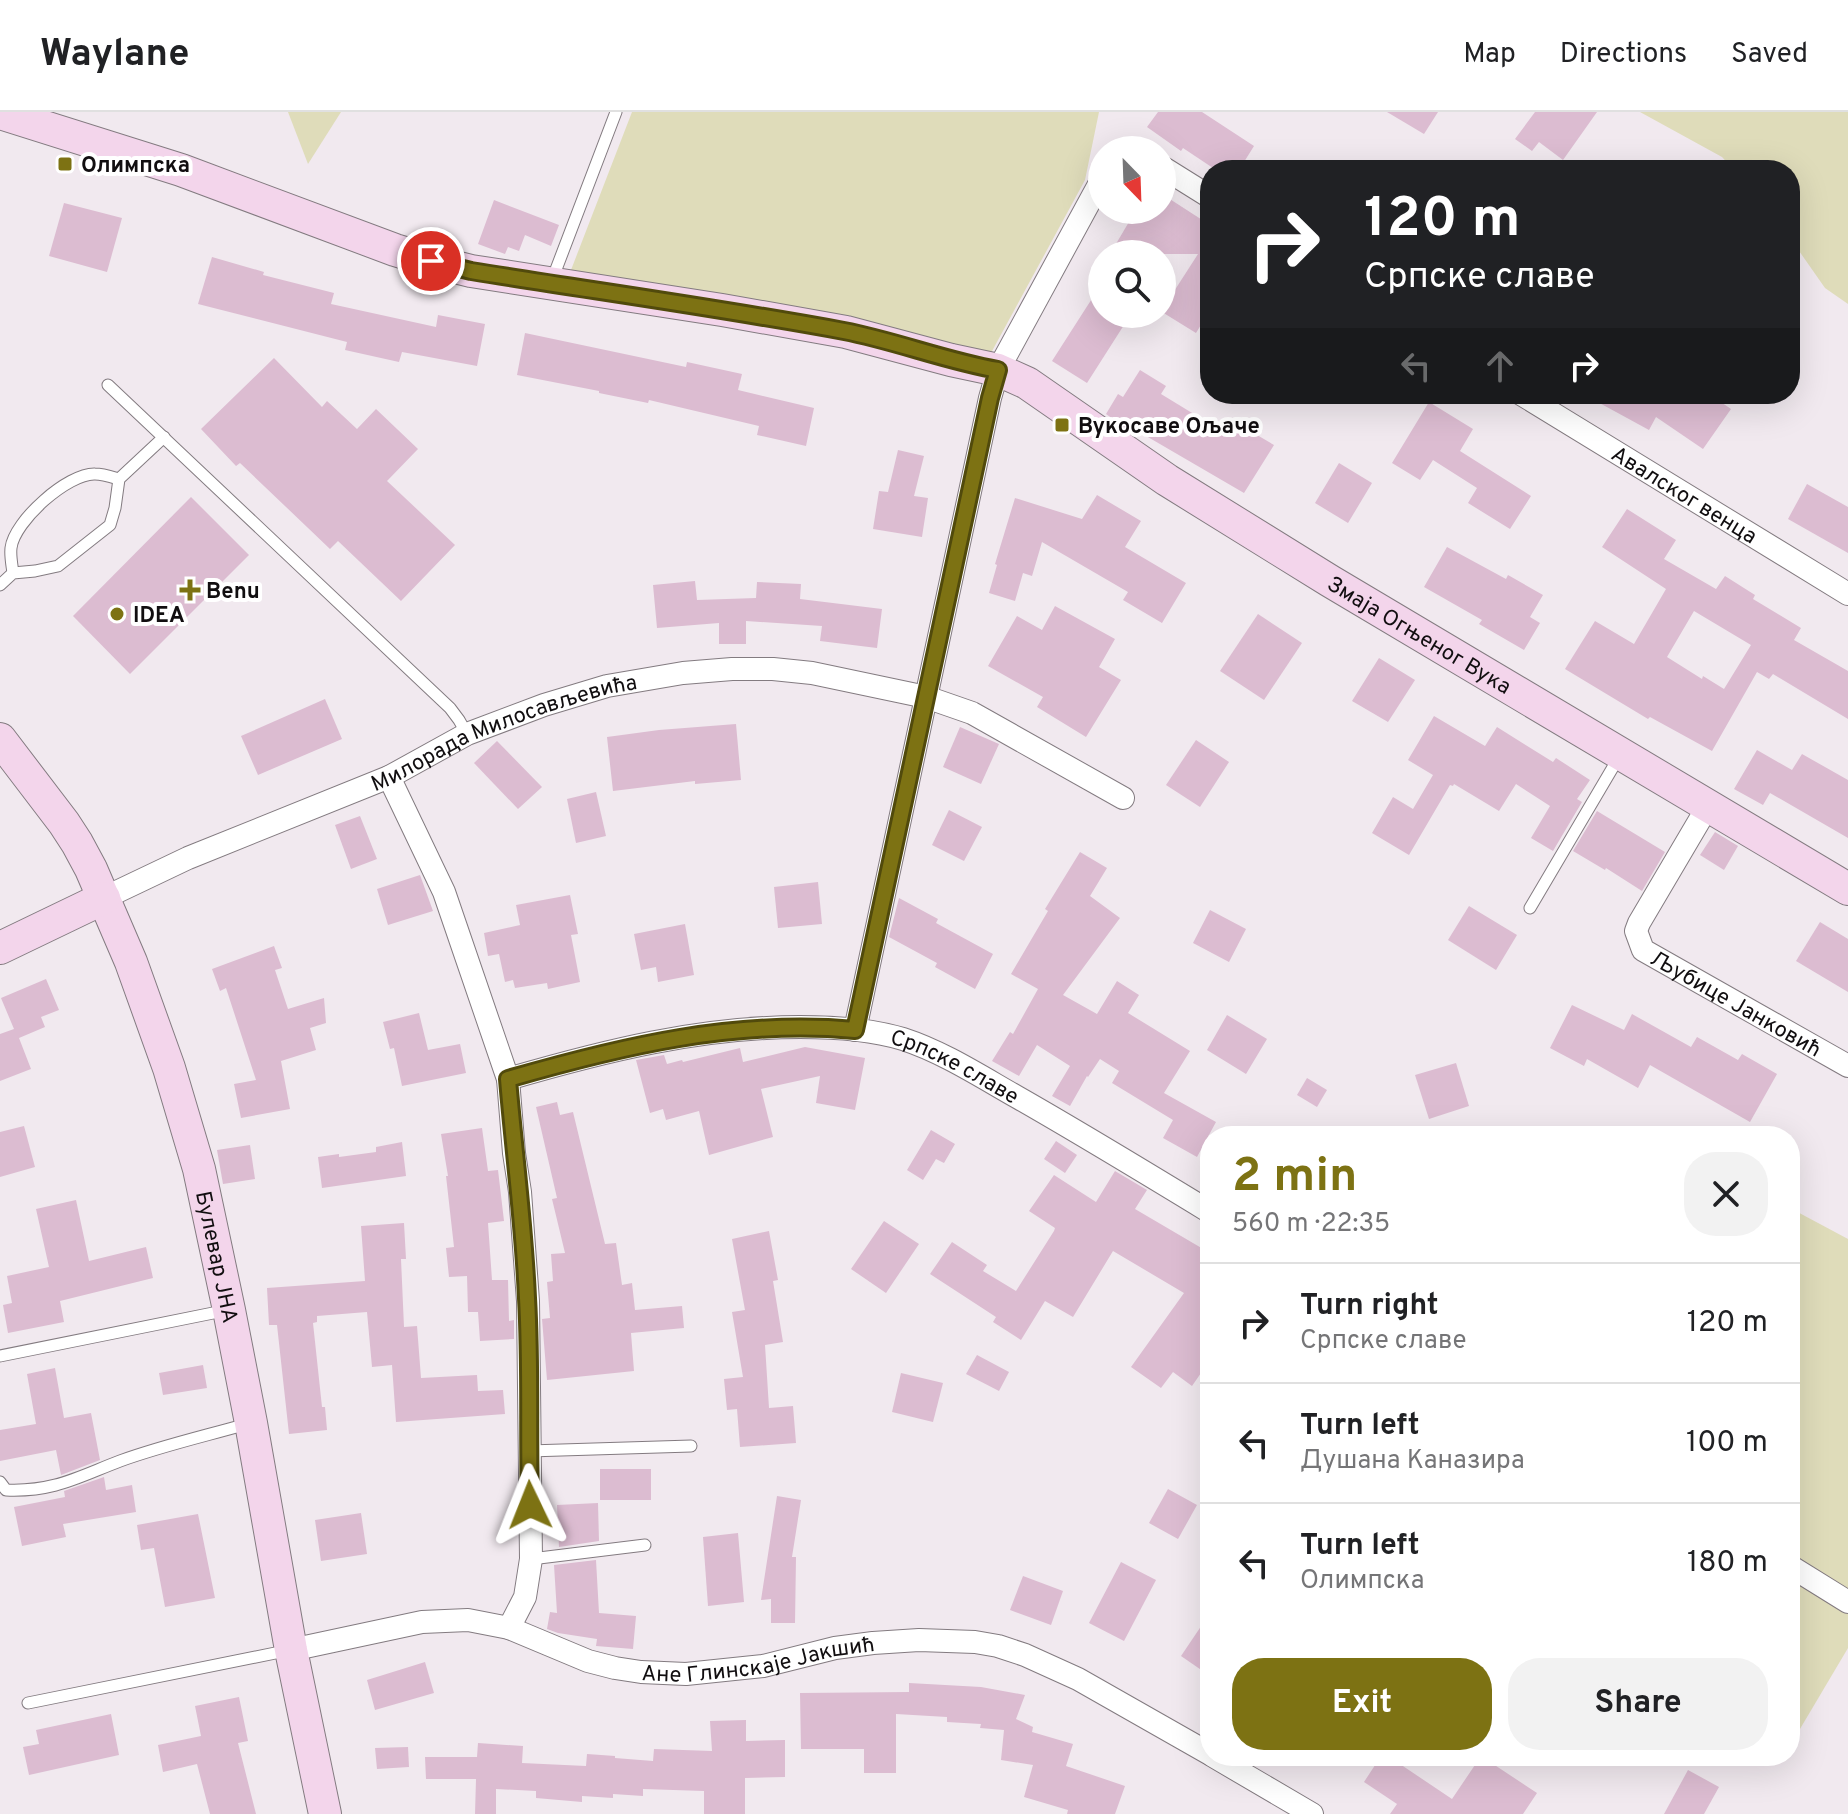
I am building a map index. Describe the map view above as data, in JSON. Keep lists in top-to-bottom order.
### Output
{
  "streets": {
    "street": [
      "Авалског венца",
      "Змаја Огњеног Вука",
      "Милорада Милосављевића",
      "Љубице Јанковић",
      "Српске славе",
      "Булевар ЈНА",
      "Ане Глинскаје Јакшић"
    ]
  },
  "crossings": [
    ["Змаја Огњеног Вука", "Љубице Јанковић"],
    ["Милорада Милосављевића", "Булевар ЈНА"],
    ["Булевар ЈНА", "Ане Глинскаје Јакшић"]
  ],
  "places": {
    "transit": ["Олимпска", "Вукосаве Ољаче"],
    "health": ["Benu"],
    "other": ["IDEA"]
  },
  "north": "bottom right",
  "page": {
    "header": "Waylane",
    "nav": ["Map", "Directions", "Saved"],
    "turn": ["120 m", "Српске славе"],
    "heading": ["2 min", "560 m · 22:35"],
    "list": [
      {
        "name": "Turn right",
        "note": "Српске славе",
        "value": "120 m"
      },
      {
        "name": "Turn left",
        "note": "Душана Каназира",
        "value": "100 m"
      },
      {
        "name": "Turn left",
        "note": "Олимпска",
        "value": "180 m"
      }
    ],
    "buttons": ["Exit", "Share"]
  }
}
